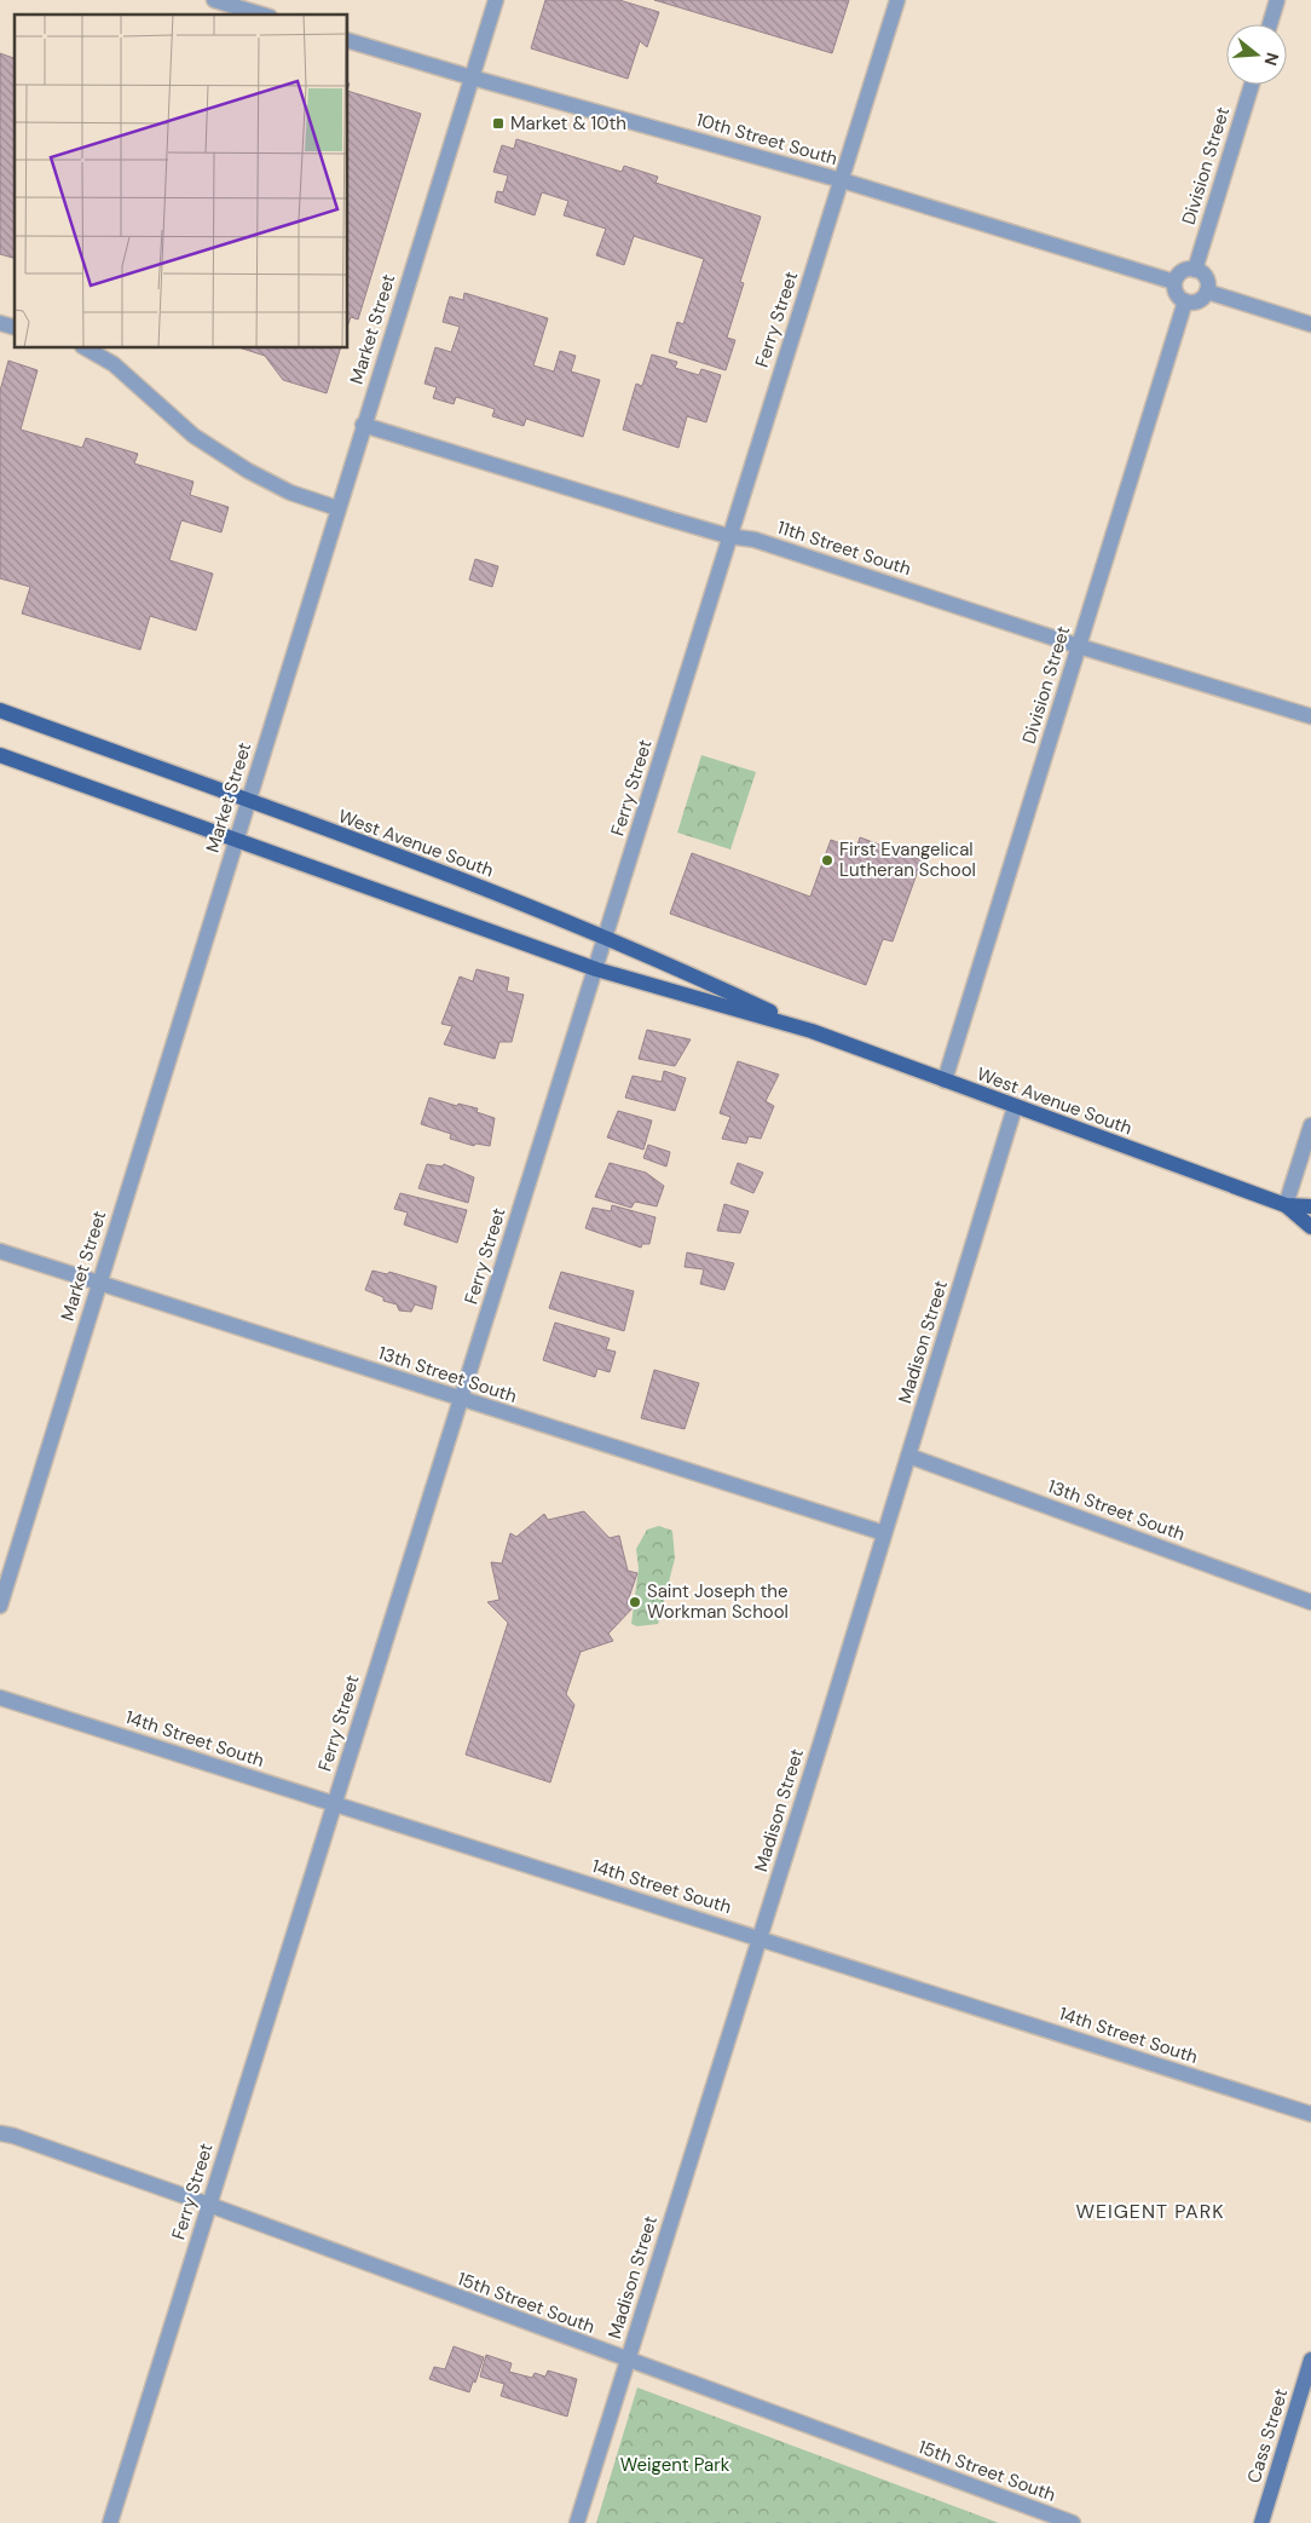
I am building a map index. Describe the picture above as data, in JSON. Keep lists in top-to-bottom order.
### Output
{
  "streets": {
    "main road": ["West Avenue South"],
    "street": [
      "10th Street South",
      "Division Street",
      "Ferry Street",
      "Market Street",
      "11th Street South",
      "Madison Street",
      "13th Street South",
      "14th Street South",
      "15th Street South",
      "Cass Street"
    ]
  },
  "crossings": [
    ["10th Street South", "Division Street"],
    ["10th Street South", "Ferry Street"],
    ["10th Street South", "Market Street"],
    ["Division Street", "11th Street South"],
    ["Division Street", "West Avenue South"],
    ["Ferry Street", "11th Street South"],
    ["Ferry Street", "West Avenue South"],
    ["Ferry Street", "13th Street South"],
    ["Ferry Street", "14th Street South"],
    ["Ferry Street", "15th Street South"],
    ["Market Street", "11th Street South"],
    ["Market Street", "West Avenue South"],
    ["Market Street", "13th Street South"],
    ["West Avenue South", "Madison Street"],
    ["Madison Street", "13th Street South"],
    ["Madison Street", "14th Street South"],
    ["Madison Street", "15th Street South"]
  ],
  "districts": ["WEIGENT PARK"],
  "parks": ["Weigent Park"],
  "places": {
    "transit": ["Market & 10th"],
    "other": ["First Evangelical Lutheran School", "Saint Joseph the Workman School"]
  },
  "north": "right"
}
